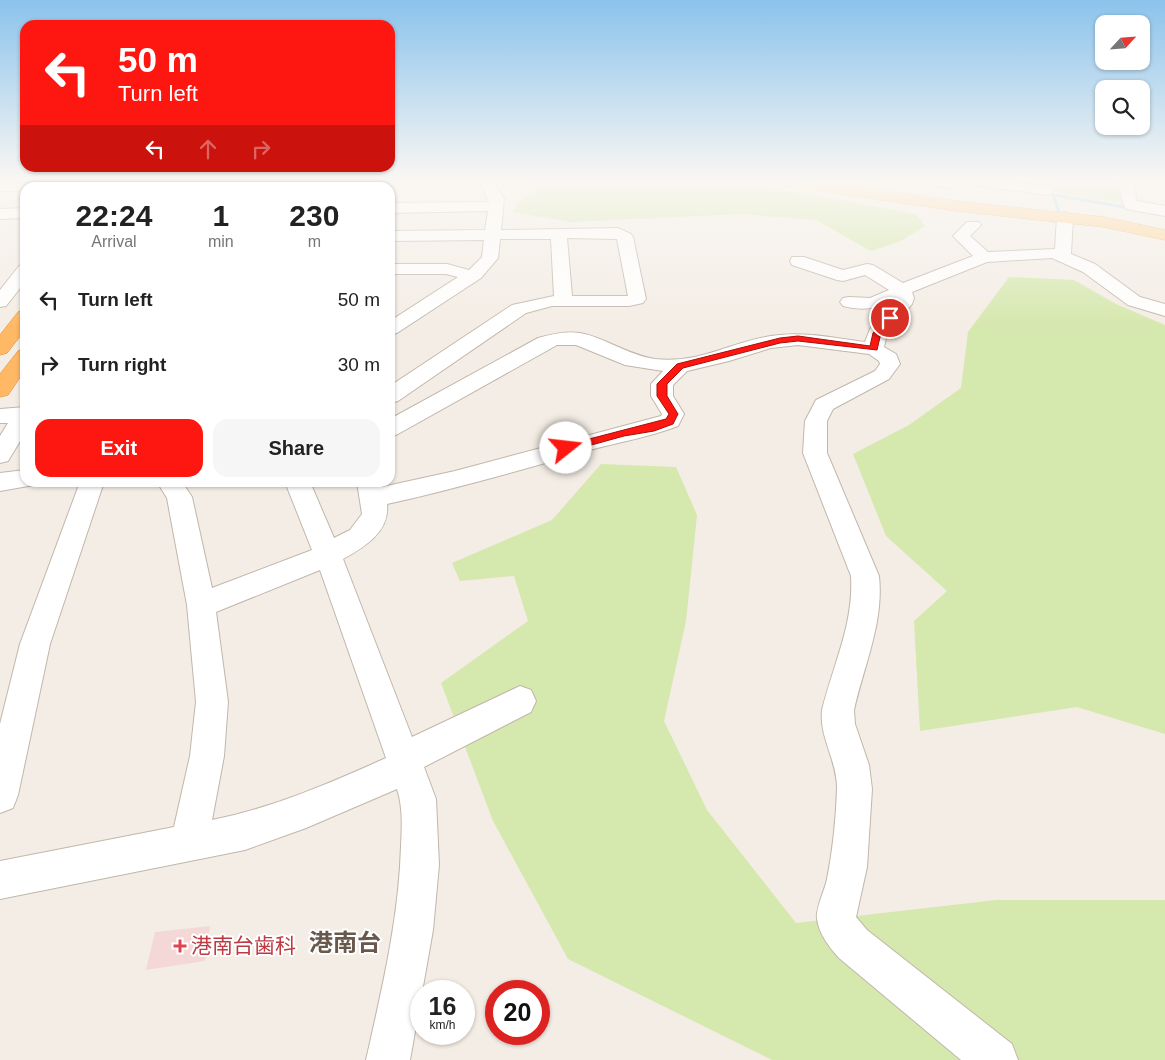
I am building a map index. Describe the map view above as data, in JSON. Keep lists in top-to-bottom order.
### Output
{
  "districts": ["港南台"],
  "places": {
    "health": ["港南台歯科"]
  },
  "north": "top right",
  "page": {
    "turn": ["50 m", "Turn left"],
    "eta": [
      "22:24",
      "Arrival",
      "1",
      "min",
      "230",
      "m"
    ],
    "list": [
      {
        "name": "Turn left",
        "value": "50 m"
      },
      {
        "name": "Turn right",
        "value": "30 m"
      }
    ],
    "buttons": ["Exit", "Share"],
    "speed": "16 km/h",
    "limit": "20"
  }
}
